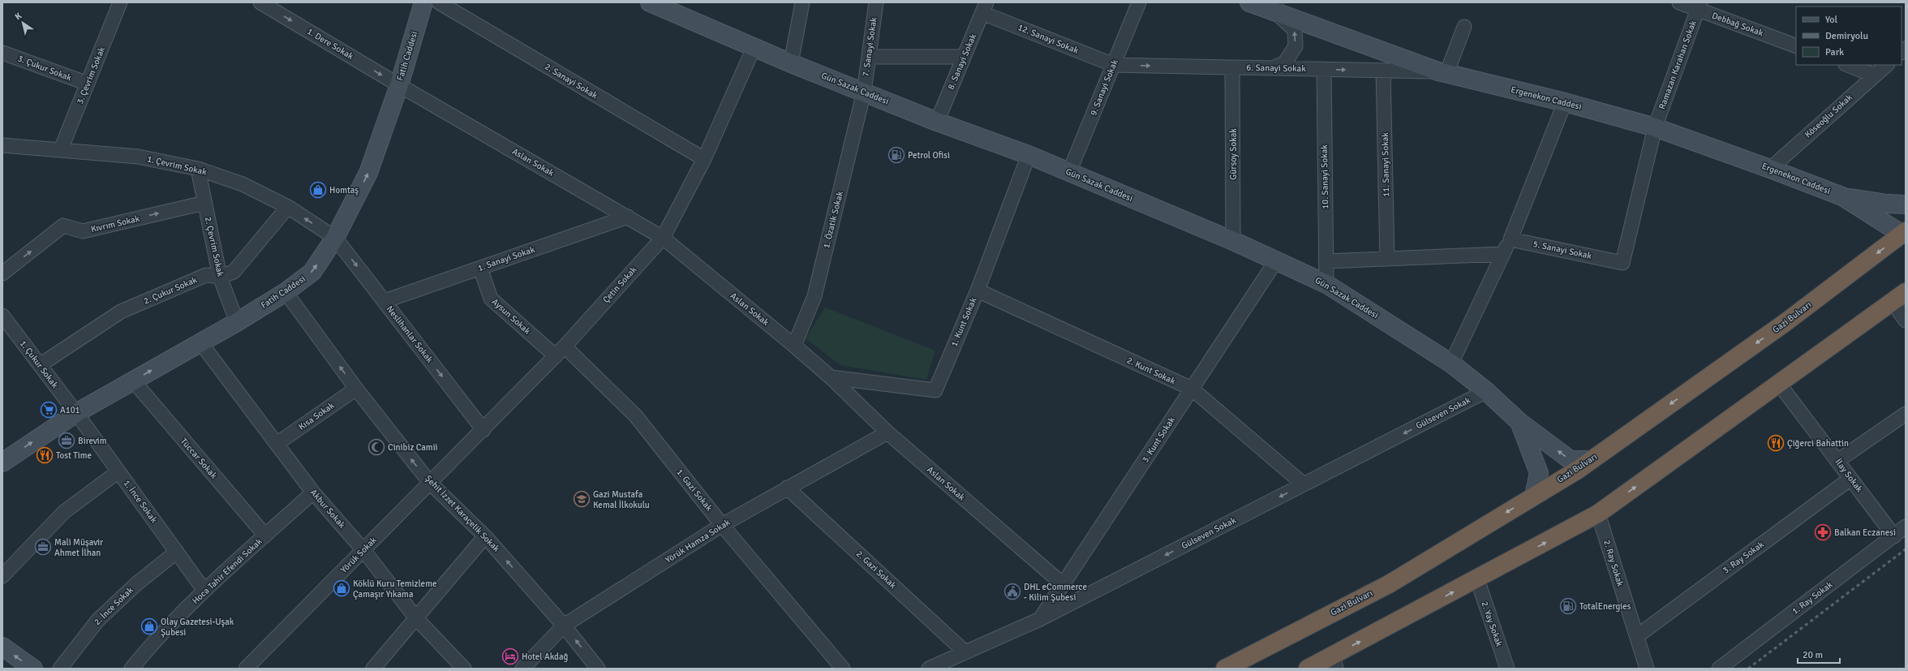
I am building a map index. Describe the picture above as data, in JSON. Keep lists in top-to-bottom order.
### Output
{
  "streets": {
    "highway": ["Gazi Bulvarı"],
    "street": [
      "Debbağ Sokak",
      "12. Sanayi Sokak",
      "1. Dere Sokak",
      "7. Sanayi Sokak",
      "Fatih Caddesi",
      "8. Sanayi Sokak",
      "Ramazan Karahan Sokak",
      "3. Çukur Sokak",
      "6. Sanayi Sokak",
      "3. Çevrim Sokak",
      "2. Sanayi Sokak",
      "9. Sanayi Sokak",
      "Gün Sazak Caddesi",
      "Ergenekon Caddesi",
      "Köseoğlu Sokak",
      "Gürsoy Sokak",
      "Aslan Sokak",
      "11. Sanayi Sokak",
      "1. Çevrim Sokak",
      "10. Sanayi Sokak",
      "1. Özatik Sokak",
      "Kıvrım Sokak",
      "2. Çevrim Sokak",
      "5. Sanayi Sokak",
      "1. Sanayi Sokak",
      "Çetin Sokak",
      "2. Çukur Sokak",
      "Aysun Sokak",
      "1. Kunt Sokak",
      "Neslihanlar Sokak",
      "1. Çukur Sokak",
      "2. Kunt Sokak",
      "Gülseven Sokak",
      "Kısa Sokak",
      "3. Kunt Sokak",
      "Tüccar Sokak",
      "İlay Sokak",
      "1. Gazi Sokak",
      "1. İnce Sokak",
      "Akbur Sokak",
      "Şehit İzzet Karaçelik Sokak",
      "Yörük Hamza Sokak",
      "Yörük Sokak",
      "3. Ray Sokak",
      "2. Ray Sokak",
      "2. Gazi Sokak",
      "Hoca Tahir Efendi Sokak",
      "1. Ray Sokak",
      "2. İnce Sokak",
      "2. Yay Sokak"
    ]
  },
  "crossings": [
    ["Debbağ Sokak", "Ramazan Karahan Sokak"],
    ["12. Sanayi Sokak", "8. Sanayi Sokak"],
    ["12. Sanayi Sokak", "6. Sanayi Sokak"],
    ["12. Sanayi Sokak", "9. Sanayi Sokak"],
    ["1. Dere Sokak", "Fatih Caddesi"],
    ["1. Dere Sokak", "Aslan Sokak"],
    ["7. Sanayi Sokak", "Gün Sazak Caddesi"],
    ["7. Sanayi Sokak", "1. Özatik Sokak"],
    ["Fatih Caddesi", "Aslan Sokak"],
    ["Fatih Caddesi", "1. Çevrim Sokak"],
    ["Fatih Caddesi", "2. Çevrim Sokak"],
    ["Fatih Caddesi", "Neslihanlar Sokak"],
    ["Fatih Caddesi", "1. Çukur Sokak"],
    ["Fatih Caddesi", "Tüccar Sokak"],
    ["Fatih Caddesi", "1. İnce Sokak"],
    ["Fatih Caddesi", "Akbur Sokak"],
    ["Fatih Caddesi", "Şehit İzzet Karaçelik Sokak"],
    ["8. Sanayi Sokak", "Gün Sazak Caddesi"],
    ["Ramazan Karahan Sokak", "Ergenekon Caddesi"],
    ["Ramazan Karahan Sokak", "5. Sanayi Sokak"],
    ["3. Çukur Sokak", "3. Çevrim Sokak"],
    ["6. Sanayi Sokak", "9. Sanayi Sokak"],
    ["6. Sanayi Sokak", "Ergenekon Caddesi"],
    ["6. Sanayi Sokak", "Gürsoy Sokak"],
    ["6. Sanayi Sokak", "11. Sanayi Sokak"],
    ["6. Sanayi Sokak", "10. Sanayi Sokak"],
    ["3. Çevrim Sokak", "1. Çevrim Sokak"],
    ["2. Sanayi Sokak", "Çetin Sokak"],
    ["9. Sanayi Sokak", "Gün Sazak Caddesi"],
    ["Gün Sazak Caddesi", "Gürsoy Sokak"],
    ["Gün Sazak Caddesi", "10. Sanayi Sokak"],
    ["Gün Sazak Caddesi", "1. Özatik Sokak"],
    ["Gün Sazak Caddesi", "Çetin Sokak"],
    ["Gün Sazak Caddesi", "Gazi Bulvarı"],
    ["Gün Sazak Caddesi", "1. Kunt Sokak"],
    ["Gün Sazak Caddesi", "Gülseven Sokak"],
    ["Gün Sazak Caddesi", "3. Kunt Sokak"],
    ["Ergenekon Caddesi", "Köseoğlu Sokak"],
    ["Ergenekon Caddesi", "5. Sanayi Sokak"],
    ["Aslan Sokak", "1. Özatik Sokak"],
    ["Aslan Sokak", "1. Sanayi Sokak"],
    ["Aslan Sokak", "Çetin Sokak"],
    ["Aslan Sokak", "1. Kunt Sokak"],
    ["Aslan Sokak", "3. Kunt Sokak"],
    ["Aslan Sokak", "Yörük Hamza Sokak"],
    ["1. Çevrim Sokak", "2. Çevrim Sokak"],
    ["1. Çevrim Sokak", "2. Çukur Sokak"],
    ["1. Çevrim Sokak", "Neslihanlar Sokak"],
    ["Kıvrım Sokak", "2. Çevrim Sokak"],
    ["2. Çevrim Sokak", "2. Çukur Sokak"],
    ["1. Sanayi Sokak", "Aysun Sokak"],
    ["1. Sanayi Sokak", "Neslihanlar Sokak"],
    ["Çetin Sokak", "Aysun Sokak"],
    ["Çetin Sokak", "Neslihanlar Sokak"],
    ["Çetin Sokak", "1. Gazi Sokak"],
    ["Çetin Sokak", "Şehit İzzet Karaçelik Sokak"],
    ["Çetin Sokak", "Yörük Sokak"],
    ["2. Çukur Sokak", "1. Çukur Sokak"],
    ["Aysun Sokak", "1. Gazi Sokak"],
    ["1. Kunt Sokak", "2. Kunt Sokak"],
    ["1. Çukur Sokak", "1. İnce Sokak"],
    ["2. Kunt Sokak", "Gülseven Sokak"],
    ["2. Kunt Sokak", "3. Kunt Sokak"],
    ["Gülseven Sokak", "3. Kunt Sokak"],
    ["Gülseven Sokak", "2. Gazi Sokak"],
    ["Kısa Sokak", "Akbur Sokak"],
    ["Kısa Sokak", "Şehit İzzet Karaçelik Sokak"],
    ["Tüccar Sokak", "Hoca Tahir Efendi Sokak"],
    ["İlay Sokak", "3. Ray Sokak"],
    ["İlay Sokak", "1. Ray Sokak"],
    ["1. Gazi Sokak", "Yörük Hamza Sokak"],
    ["1. İnce Sokak", "Hoca Tahir Efendi Sokak"],
    ["1. İnce Sokak", "2. İnce Sokak"],
    ["Akbur Sokak", "Yörük Sokak"],
    ["Akbur Sokak", "Hoca Tahir Efendi Sokak"],
    ["Şehit İzzet Karaçelik Sokak", "Yörük Hamza Sokak"],
    ["Şehit İzzet Karaçelik Sokak", "Yörük Sokak"],
    ["Yörük Hamza Sokak", "2. Gazi Sokak"],
    ["3. Ray Sokak", "2. Ray Sokak"]
  ],
  "one_way": [
    "1. Dere Sokak",
    "Fatih Caddesi",
    "6. Sanayi Sokak",
    "Kıvrım Sokak",
    "Neslihanlar Sokak",
    "Gülseven Sokak",
    "Şehit İzzet Karaçelik Sokak"
  ],
  "places": {
    "fuel station": ["Petrol Ofisi", "TotalEnergies"],
    "shop": ["Homtaş", "Köklü Kuru Temizleme Çamaşır Yıkama", "Olay Gazetesi-Uşak Şubesi"],
    "supermarket": ["A101"],
    "office": ["Birevim", "Mali Müşavir Ahmet İlhan"],
    "restaurant": ["Çiğerci Bahattin", "Tost Time"],
    "mosque": ["Cinibiz Camii"],
    "school or university": ["Gazi Mustafa Kemal İlkokulu"],
    "pharmacy": ["Balkan Eczanesi"],
    "public building": ["DHL eCommerce - Kilim Şubesi"],
    "hotel": ["Hotel Akdağ"]
  },
  "legend": ["Yol", "Demiryolu", "Park"],
  "scale_bar": "20 m",
  "north": "top left"
}
